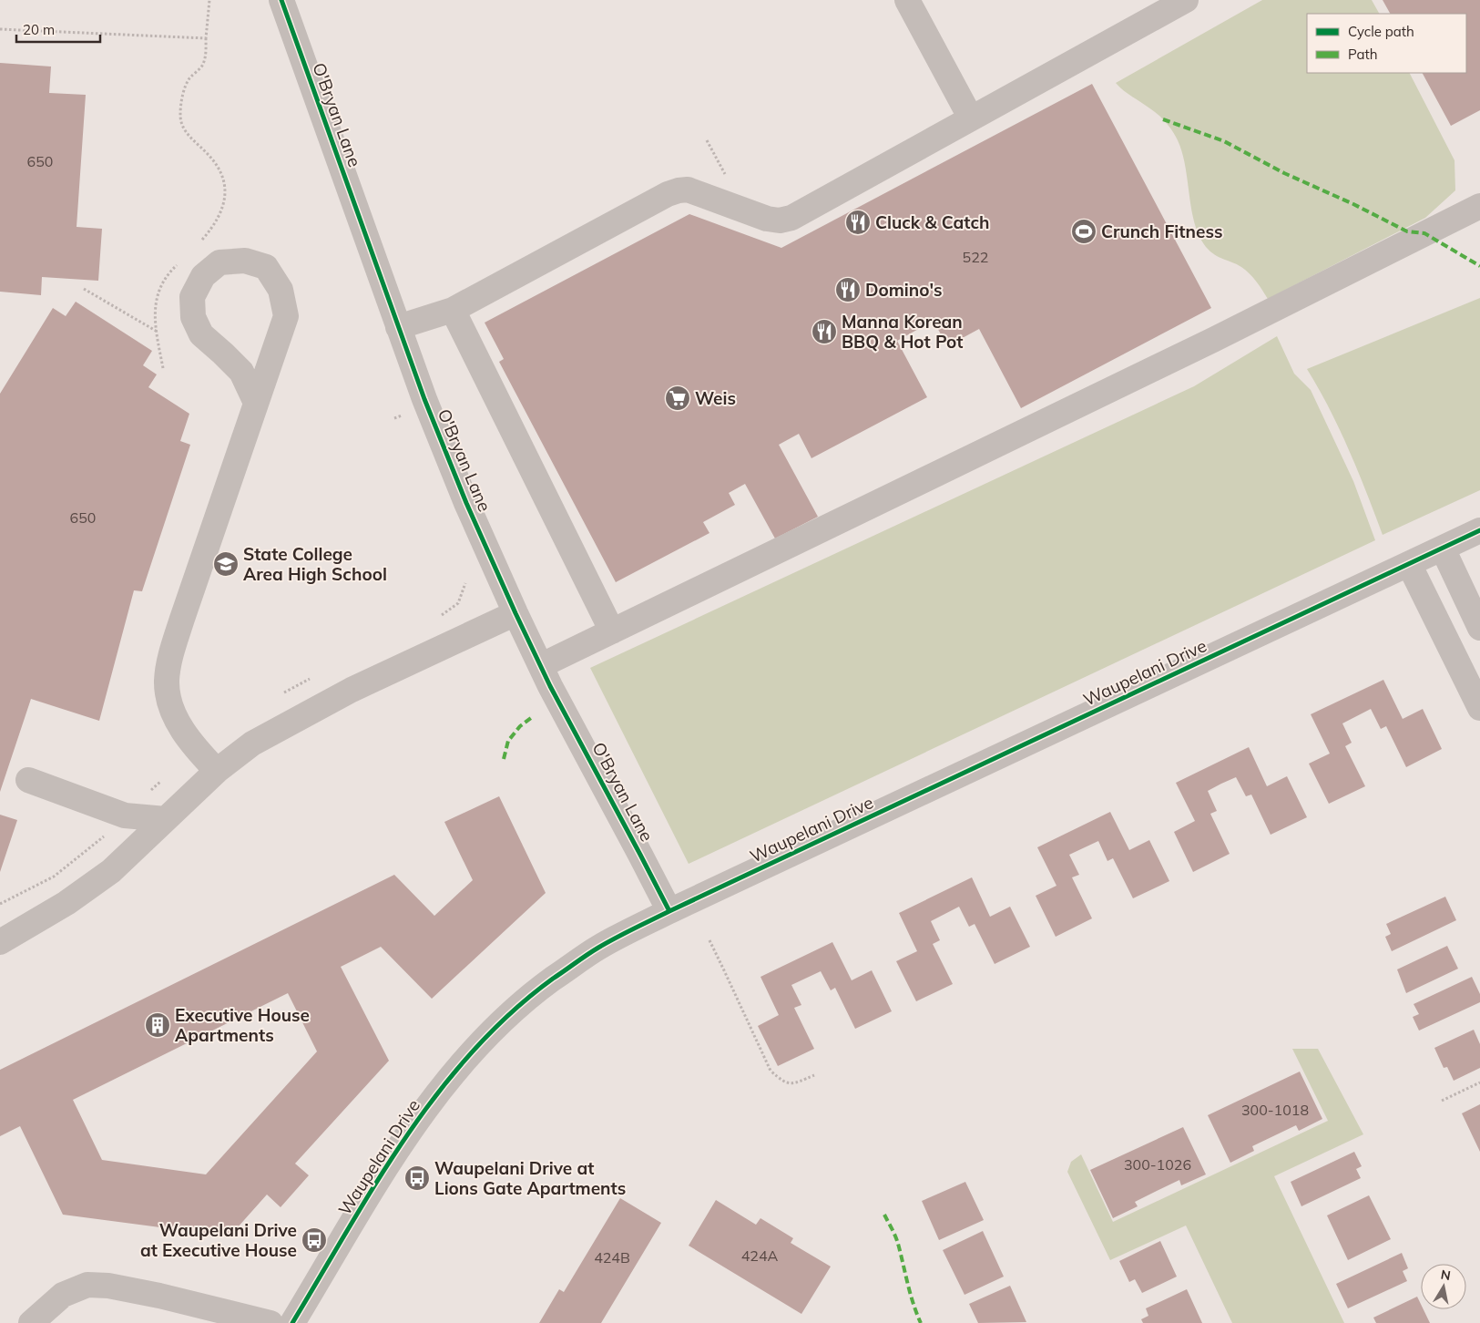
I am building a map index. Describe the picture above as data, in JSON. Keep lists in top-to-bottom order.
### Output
{
  "streets": {
    "street": ["O'Bryan Lane", "Waupelani Drive"]
  },
  "crossings": [
    ["O'Bryan Lane", "Waupelani Drive"]
  ],
  "places": {
    "restaurant": ["Cluck & Catch", "Domino's", "Manna Korean BBQ & Hot Pot"],
    "sports": ["Crunch Fitness"],
    "supermarket": ["Weis"],
    "school or university": ["State College Area High School"],
    "building": ["Executive House Apartments"],
    "bus stop": ["Waupelani Drive at Lions Gate Apartments", "Waupelani Drive at Executive House"]
  },
  "house_numbers": [
    "650",
    "522",
    "650",
    "300-1018",
    "300-1026",
    "424A",
    "424B"
  ],
  "legend": ["Cycle path", "Path"],
  "scale_bar": "20 m",
  "north": "top"
}
